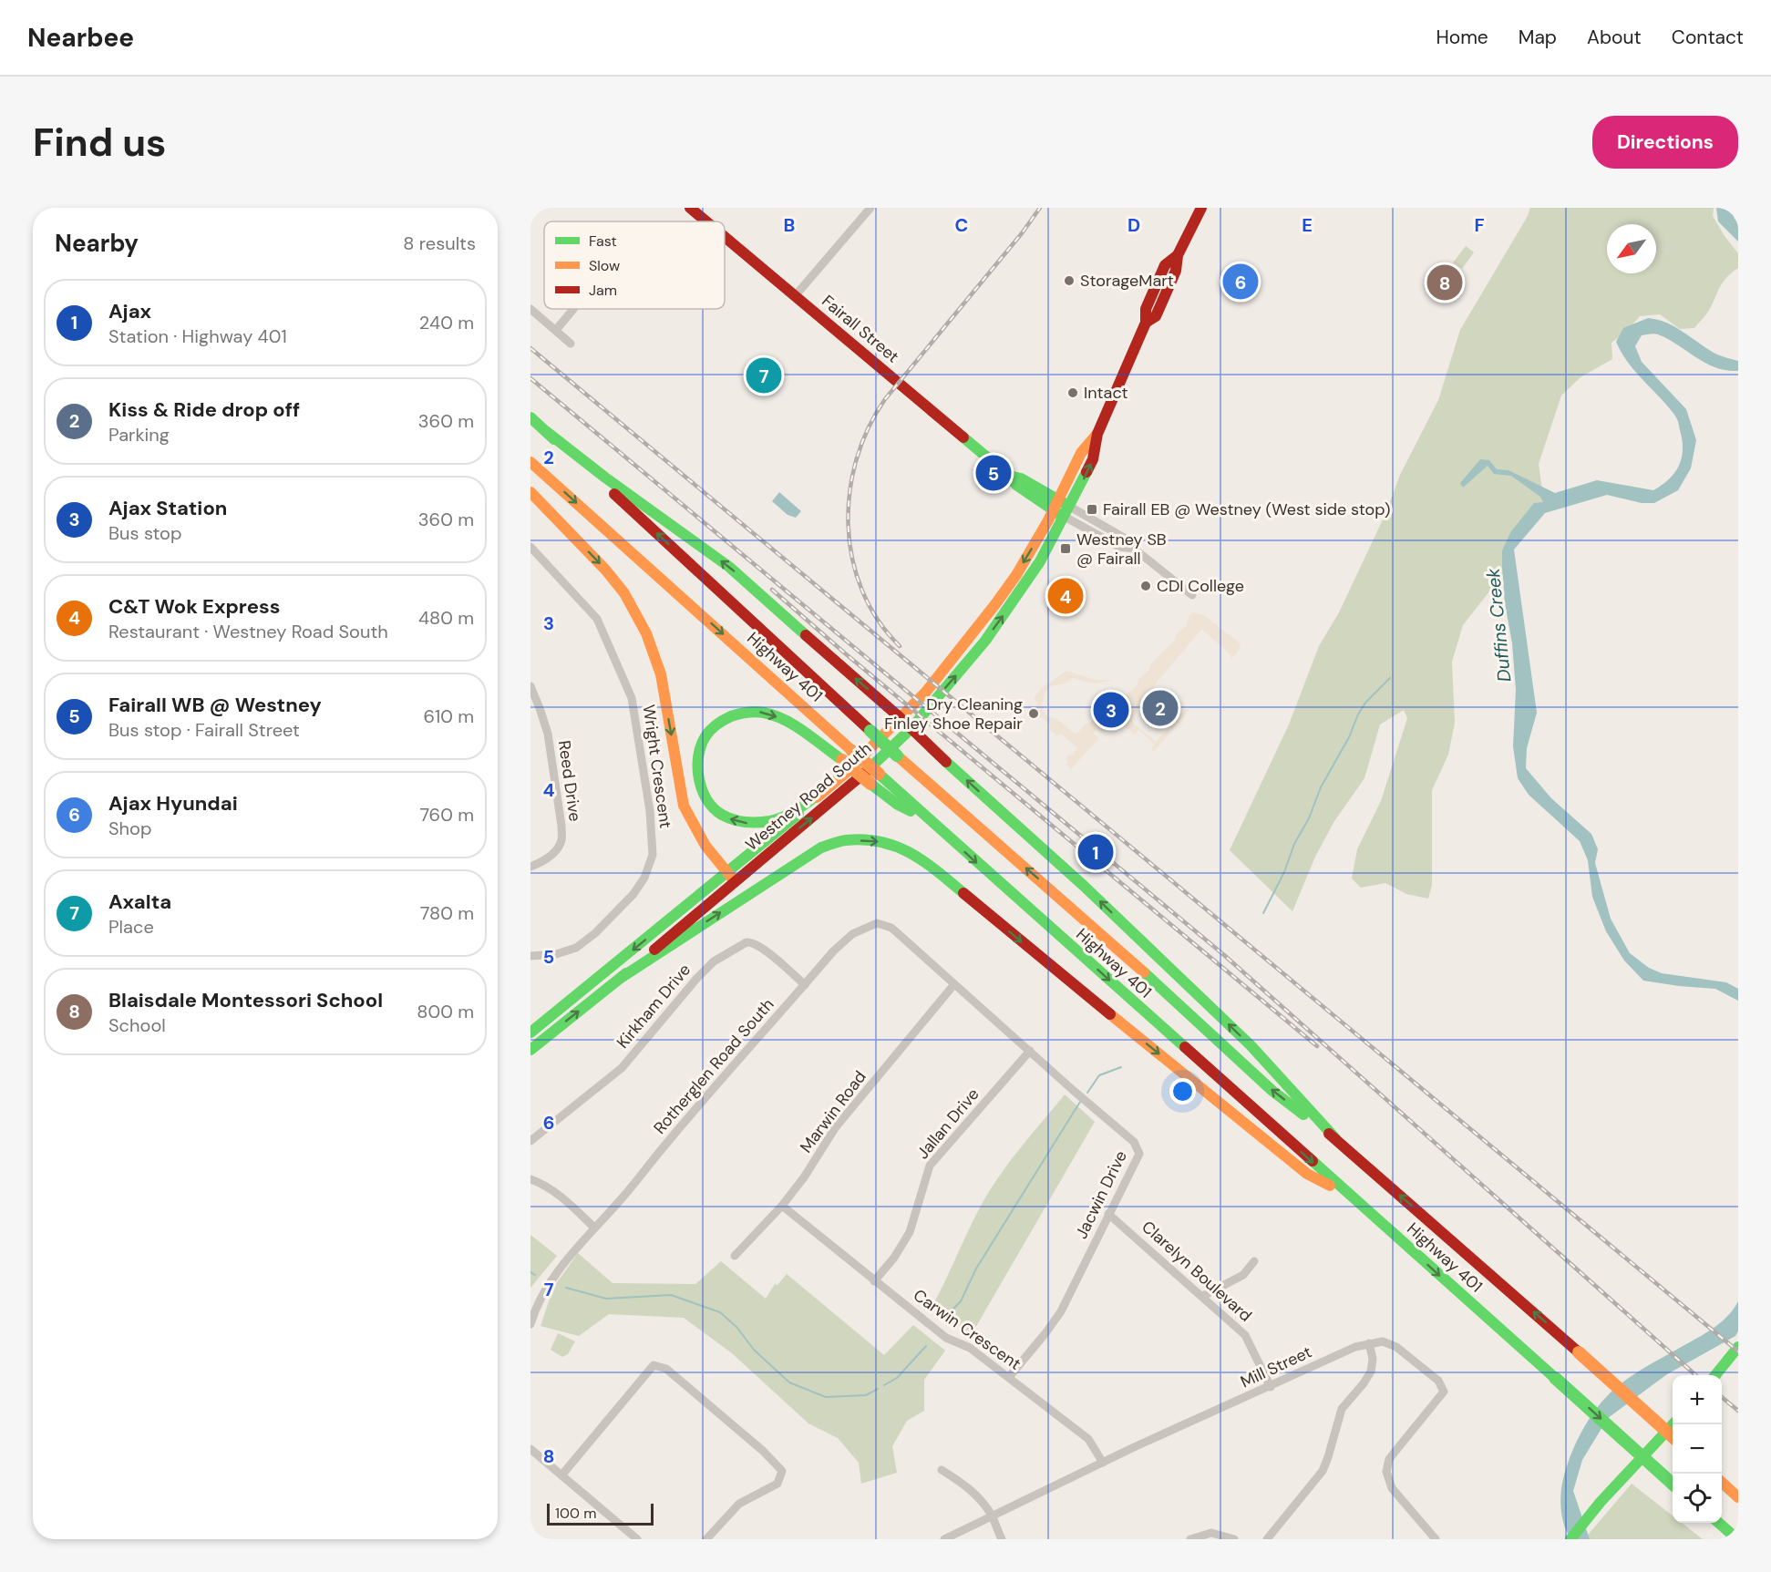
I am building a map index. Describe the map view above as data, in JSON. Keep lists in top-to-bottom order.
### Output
{
  "streets": {
    "main road": ["Fairall Street", "Highway 401", "Westney Road South"],
    "street": [
      "Wright Crescent",
      "Reed Drive",
      "Kirkham Drive",
      "Rotherglen Road South",
      "Marwin Road",
      "Jallan Drive",
      "Jacwin Drive",
      "Clarelyn Boulevard",
      "Carwin Crescent",
      "Mill Street"
    ]
  },
  "crossings": [
    ["Fairall Street", "Westney Road South"],
    ["Kirkham Drive", "Rotherglen Road South"],
    ["Rotherglen Road South", "Marwin Road"],
    ["Rotherglen Road South", "Jacwin Drive"],
    ["Marwin Road", "Jacwin Drive"],
    ["Marwin Road", "Carwin Crescent"],
    ["Jallan Drive", "Jacwin Drive"],
    ["Jallan Drive", "Carwin Crescent"],
    ["Jacwin Drive", "Clarelyn Boulevard"],
    ["Jacwin Drive", "Carwin Crescent"],
    ["Clarelyn Boulevard", "Mill Street"],
    ["Carwin Crescent", "Mill Street"]
  ],
  "water": ["Duffins Creek"],
  "places": {
    "other": [
      "StorageMart",
      "Intact",
      "CDI College",
      "Dry Cleaning Finley Shoe Repair"
    ],
    "transit": ["Fairall EB @ Westney (West side stop)", "Westney SB @ Fairall"]
  },
  "legend": ["Fast", "Slow", "Jam"],
  "scale_bar": "100 m",
  "north": "bottom left",
  "page": {
    "header": "Nearbee",
    "nav": [
      "Home",
      "Map",
      "About",
      "Contact"
    ],
    "buttons": "Directions",
    "title": "Find us",
    "heading": ["Nearby", "8 results"],
    "pins": [
      "6",
      "8",
      "7",
      "5",
      "4",
      "2",
      "3",
      "1"
    ],
    "list": [
      {
        "mark": "1",
        "name": "Ajax",
        "note": "Station · Highway 401",
        "value": "240 m"
      },
      {
        "mark": "2",
        "name": "Kiss & Ride drop off",
        "note": "Parking",
        "value": "360 m"
      },
      {
        "mark": "3",
        "name": "Ajax Station",
        "note": "Bus stop",
        "value": "360 m"
      },
      {
        "mark": "4",
        "name": "C&T Wok Express",
        "note": "Restaurant · Westney Road South",
        "value": "480 m"
      },
      {
        "mark": "5",
        "name": "Fairall WB @ Westney",
        "note": "Bus stop · Fairall Street",
        "value": "610 m"
      },
      {
        "mark": "6",
        "name": "Ajax Hyundai",
        "note": "Shop",
        "value": "760 m"
      },
      {
        "mark": "7",
        "name": "Axalta",
        "note": "Place",
        "value": "780 m"
      },
      {
        "mark": "8",
        "name": "Blaisdale Montessori School",
        "note": "School",
        "value": "800 m"
      }
    ],
    "map_buttons": ["+", "−"],
    "scale": "100 m"
  },
  "grid": {
    "columns": [
      "B",
      "C",
      "D",
      "E",
      "F"
    ],
    "rows": [
      "2",
      "3",
      "4",
      "5",
      "6",
      "7",
      "8"
    ]
  }
}
